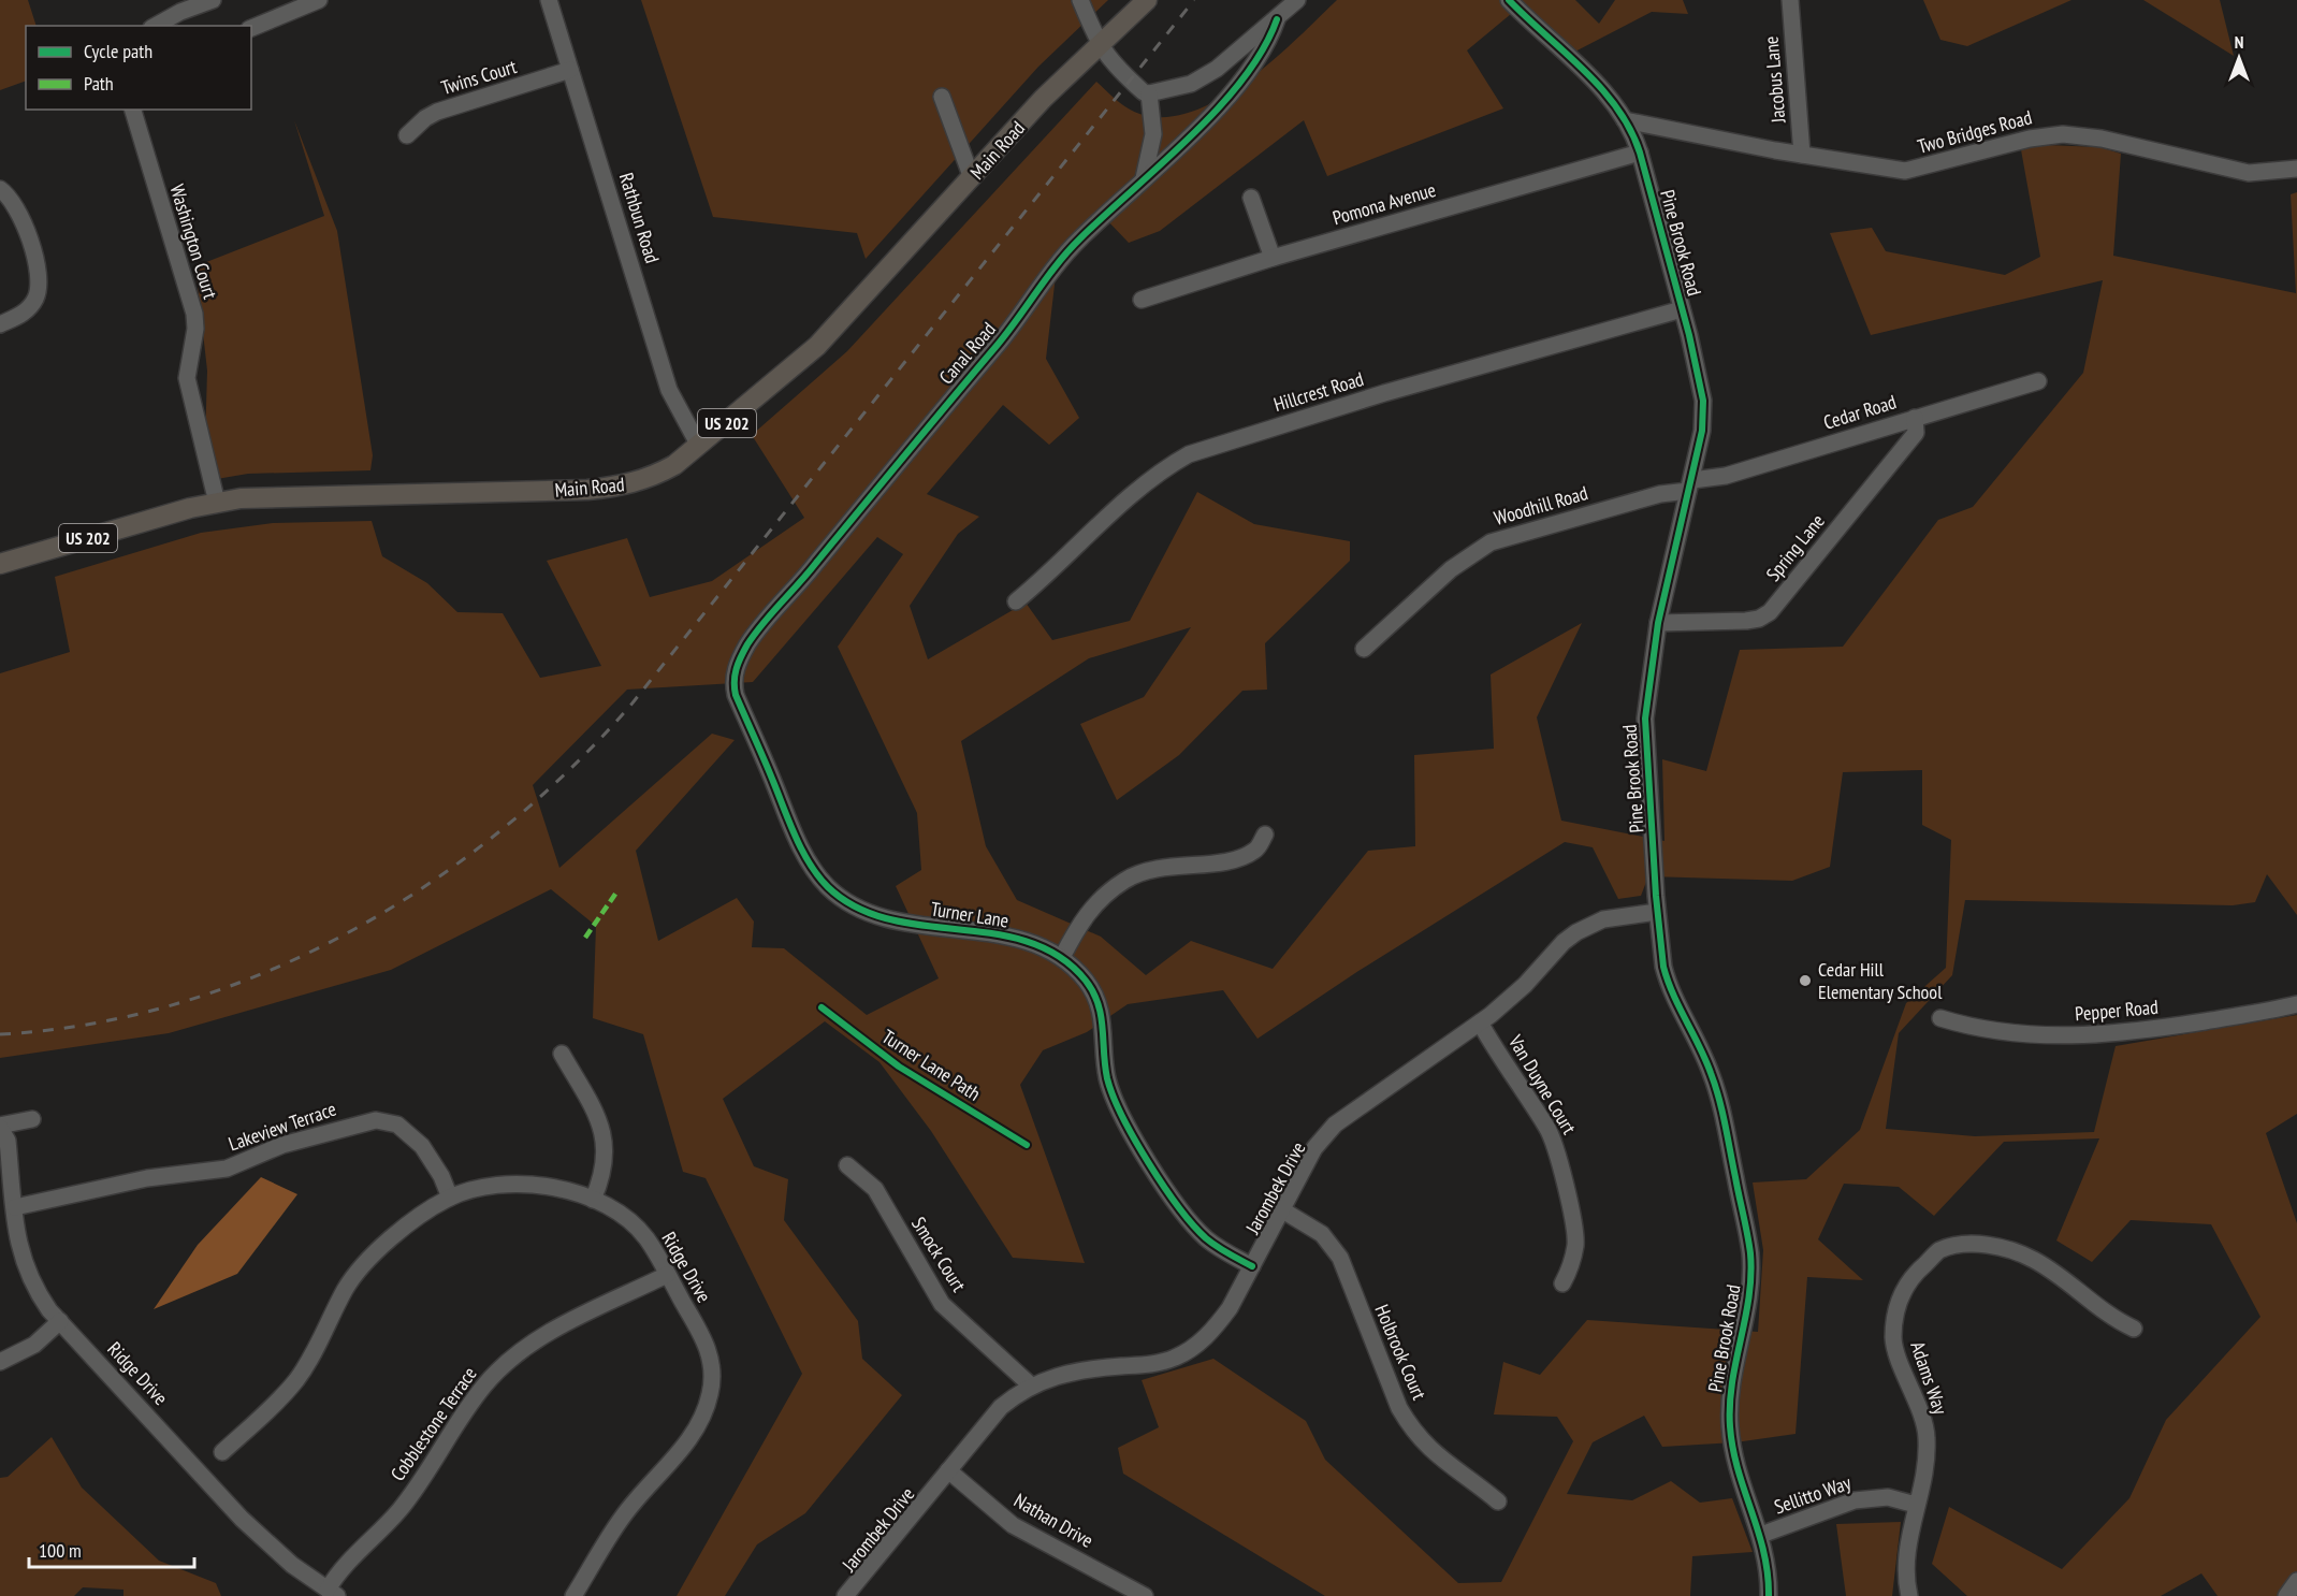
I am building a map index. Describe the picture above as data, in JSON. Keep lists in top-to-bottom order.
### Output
{
  "streets": {
    "main road": ["Main Road", "US 202"],
    "street": [
      "Twins Court",
      "Jacobus Lane",
      "Two Bridges Road",
      "Pomona Avenue",
      "Rathbun Road",
      "Washington Court",
      "Pine Brook Road",
      "Canal Road",
      "Hillcrest Road",
      "Cedar Road",
      "Woodhill Road",
      "Spring Lane",
      "Turner Lane",
      "Pepper Road",
      "Van Duyne Court",
      "Lakeview Terrace",
      "Jarombek Drive",
      "Smock Court",
      "Ridge Drive",
      "Holbrook Court",
      "Adams Way",
      "Cobblestone Terrace",
      "Sellitto Way",
      "Nathan Drive"
    ],
    "cycle path": ["Turner Lane Path"]
  },
  "crossings": [
    ["Twins Court", "Rathbun Road"],
    ["Jacobus Lane", "Two Bridges Road"],
    ["Two Bridges Road", "Pine Brook Road"],
    ["Main Road", "Rathbun Road"],
    ["Main Road", "Washington Court"],
    ["Pomona Avenue", "Pine Brook Road"],
    ["Pine Brook Road", "Hillcrest Road"],
    ["Pine Brook Road", "Cedar Road"],
    ["Pine Brook Road", "Woodhill Road"],
    ["Pine Brook Road", "Spring Lane"],
    ["Pine Brook Road", "Jarombek Drive"],
    ["Pine Brook Road", "Sellitto Way"],
    ["Canal Road", "Turner Lane"],
    ["Cedar Road", "Woodhill Road"],
    ["Cedar Road", "Spring Lane"],
    ["Turner Lane", "Jarombek Drive"],
    ["Van Duyne Court", "Jarombek Drive"],
    ["Lakeview Terrace", "Ridge Drive"],
    ["Jarombek Drive", "Smock Court"],
    ["Jarombek Drive", "Holbrook Court"],
    ["Jarombek Drive", "Nathan Drive"],
    ["Ridge Drive", "Cobblestone Terrace"],
    ["Adams Way", "Sellitto Way"]
  ],
  "places": ["Cedar Hill Elementary School"],
  "legend": ["Cycle path", "Path"],
  "scale_bar": "100 m",
  "north": "top"
}
